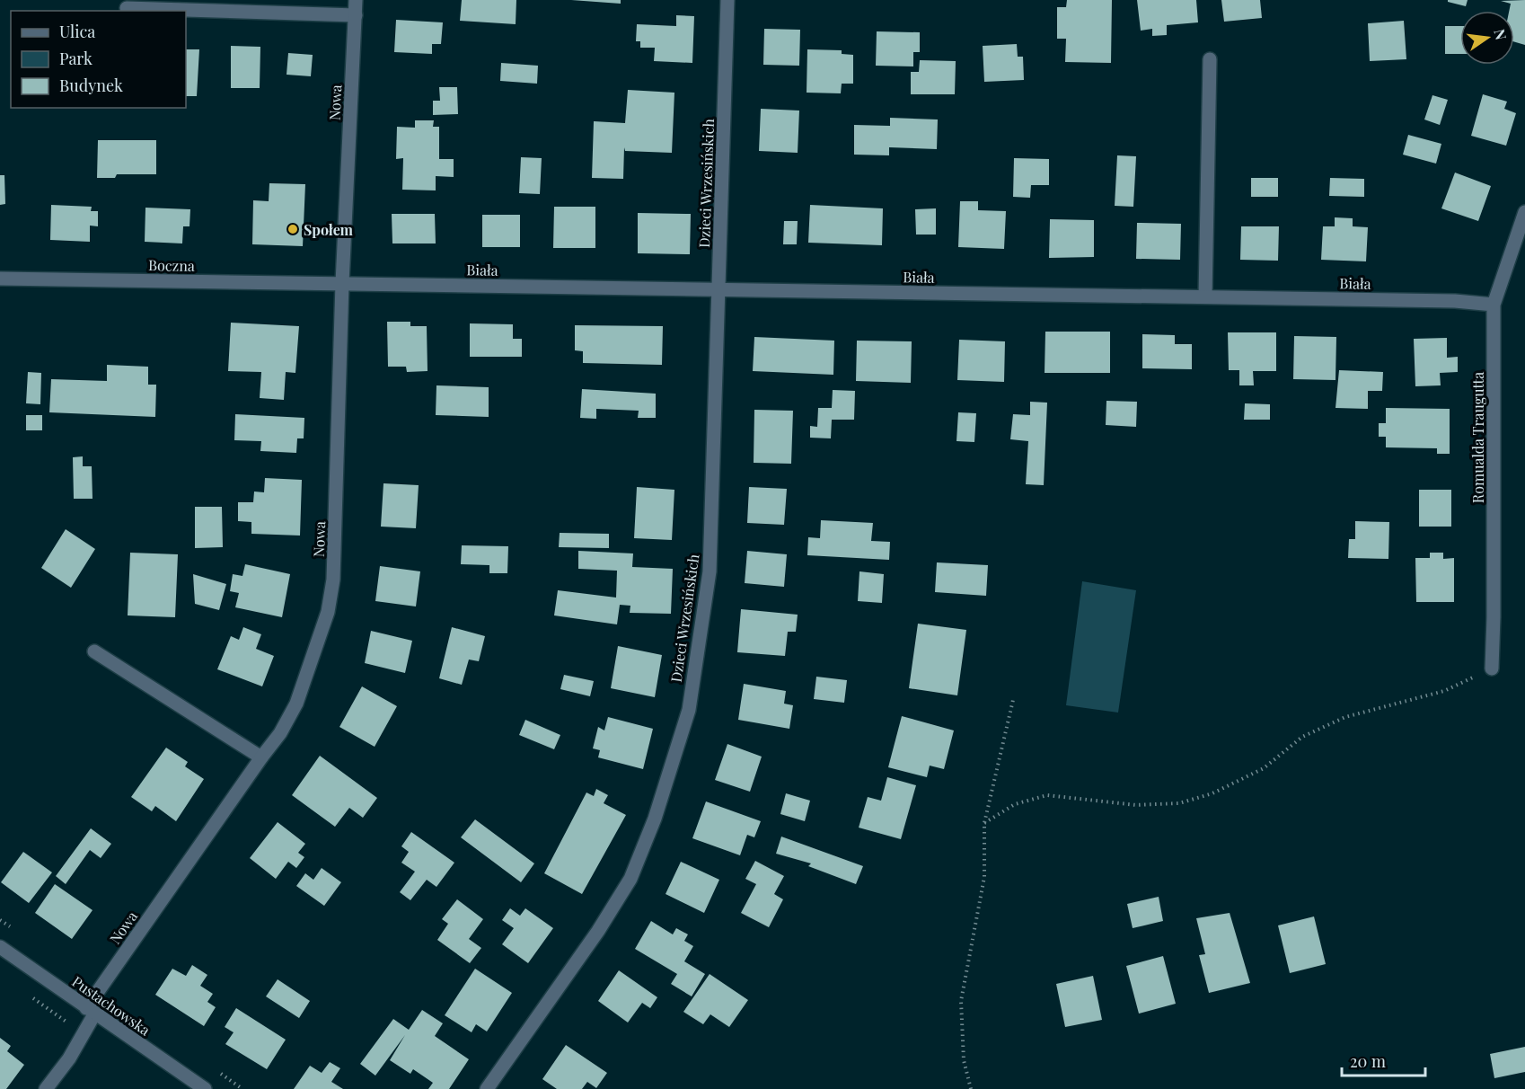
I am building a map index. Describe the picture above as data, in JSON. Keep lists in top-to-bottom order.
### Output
{
  "streets": {
    "street": [
      "Nowa",
      "Dzieci Wrzesińskich",
      "Boczna",
      "Biała",
      "Romualda Traugutta",
      "Pustachowska"
    ]
  },
  "crossings": [
    ["Nowa", "Boczna"],
    ["Nowa", "Biała"],
    ["Nowa", "Pustachowska"],
    ["Dzieci Wrzesińskich", "Biała"],
    ["Boczna", "Biała"],
    ["Biała", "Romualda Traugutta"]
  ],
  "places": ["Społem"],
  "legend": ["Ulica", "Park", "Budynek"],
  "scale_bar": "20 m",
  "north": "right"
}
